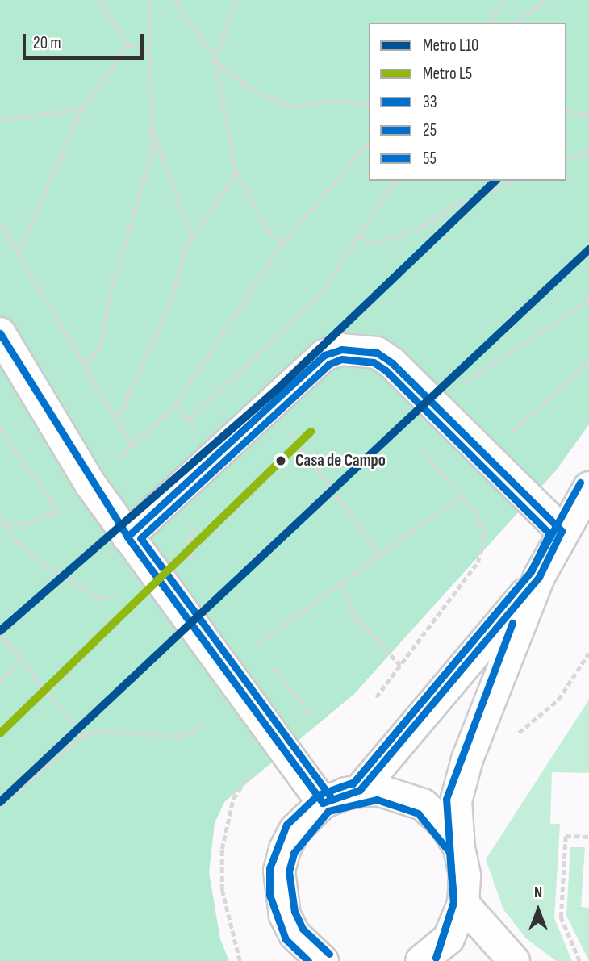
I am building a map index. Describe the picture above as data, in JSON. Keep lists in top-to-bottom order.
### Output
{
  "places": ["Casa de Campo"],
  "lines": [
    "metro line L10",
    "transit line 33",
    "transit line 25",
    "metro line L5",
    "transit line 55"
  ],
  "legend": [
    "Metro L10",
    "Metro L5",
    "33",
    "25",
    "55"
  ],
  "scale_bar": "20 m",
  "north": "top"
}
